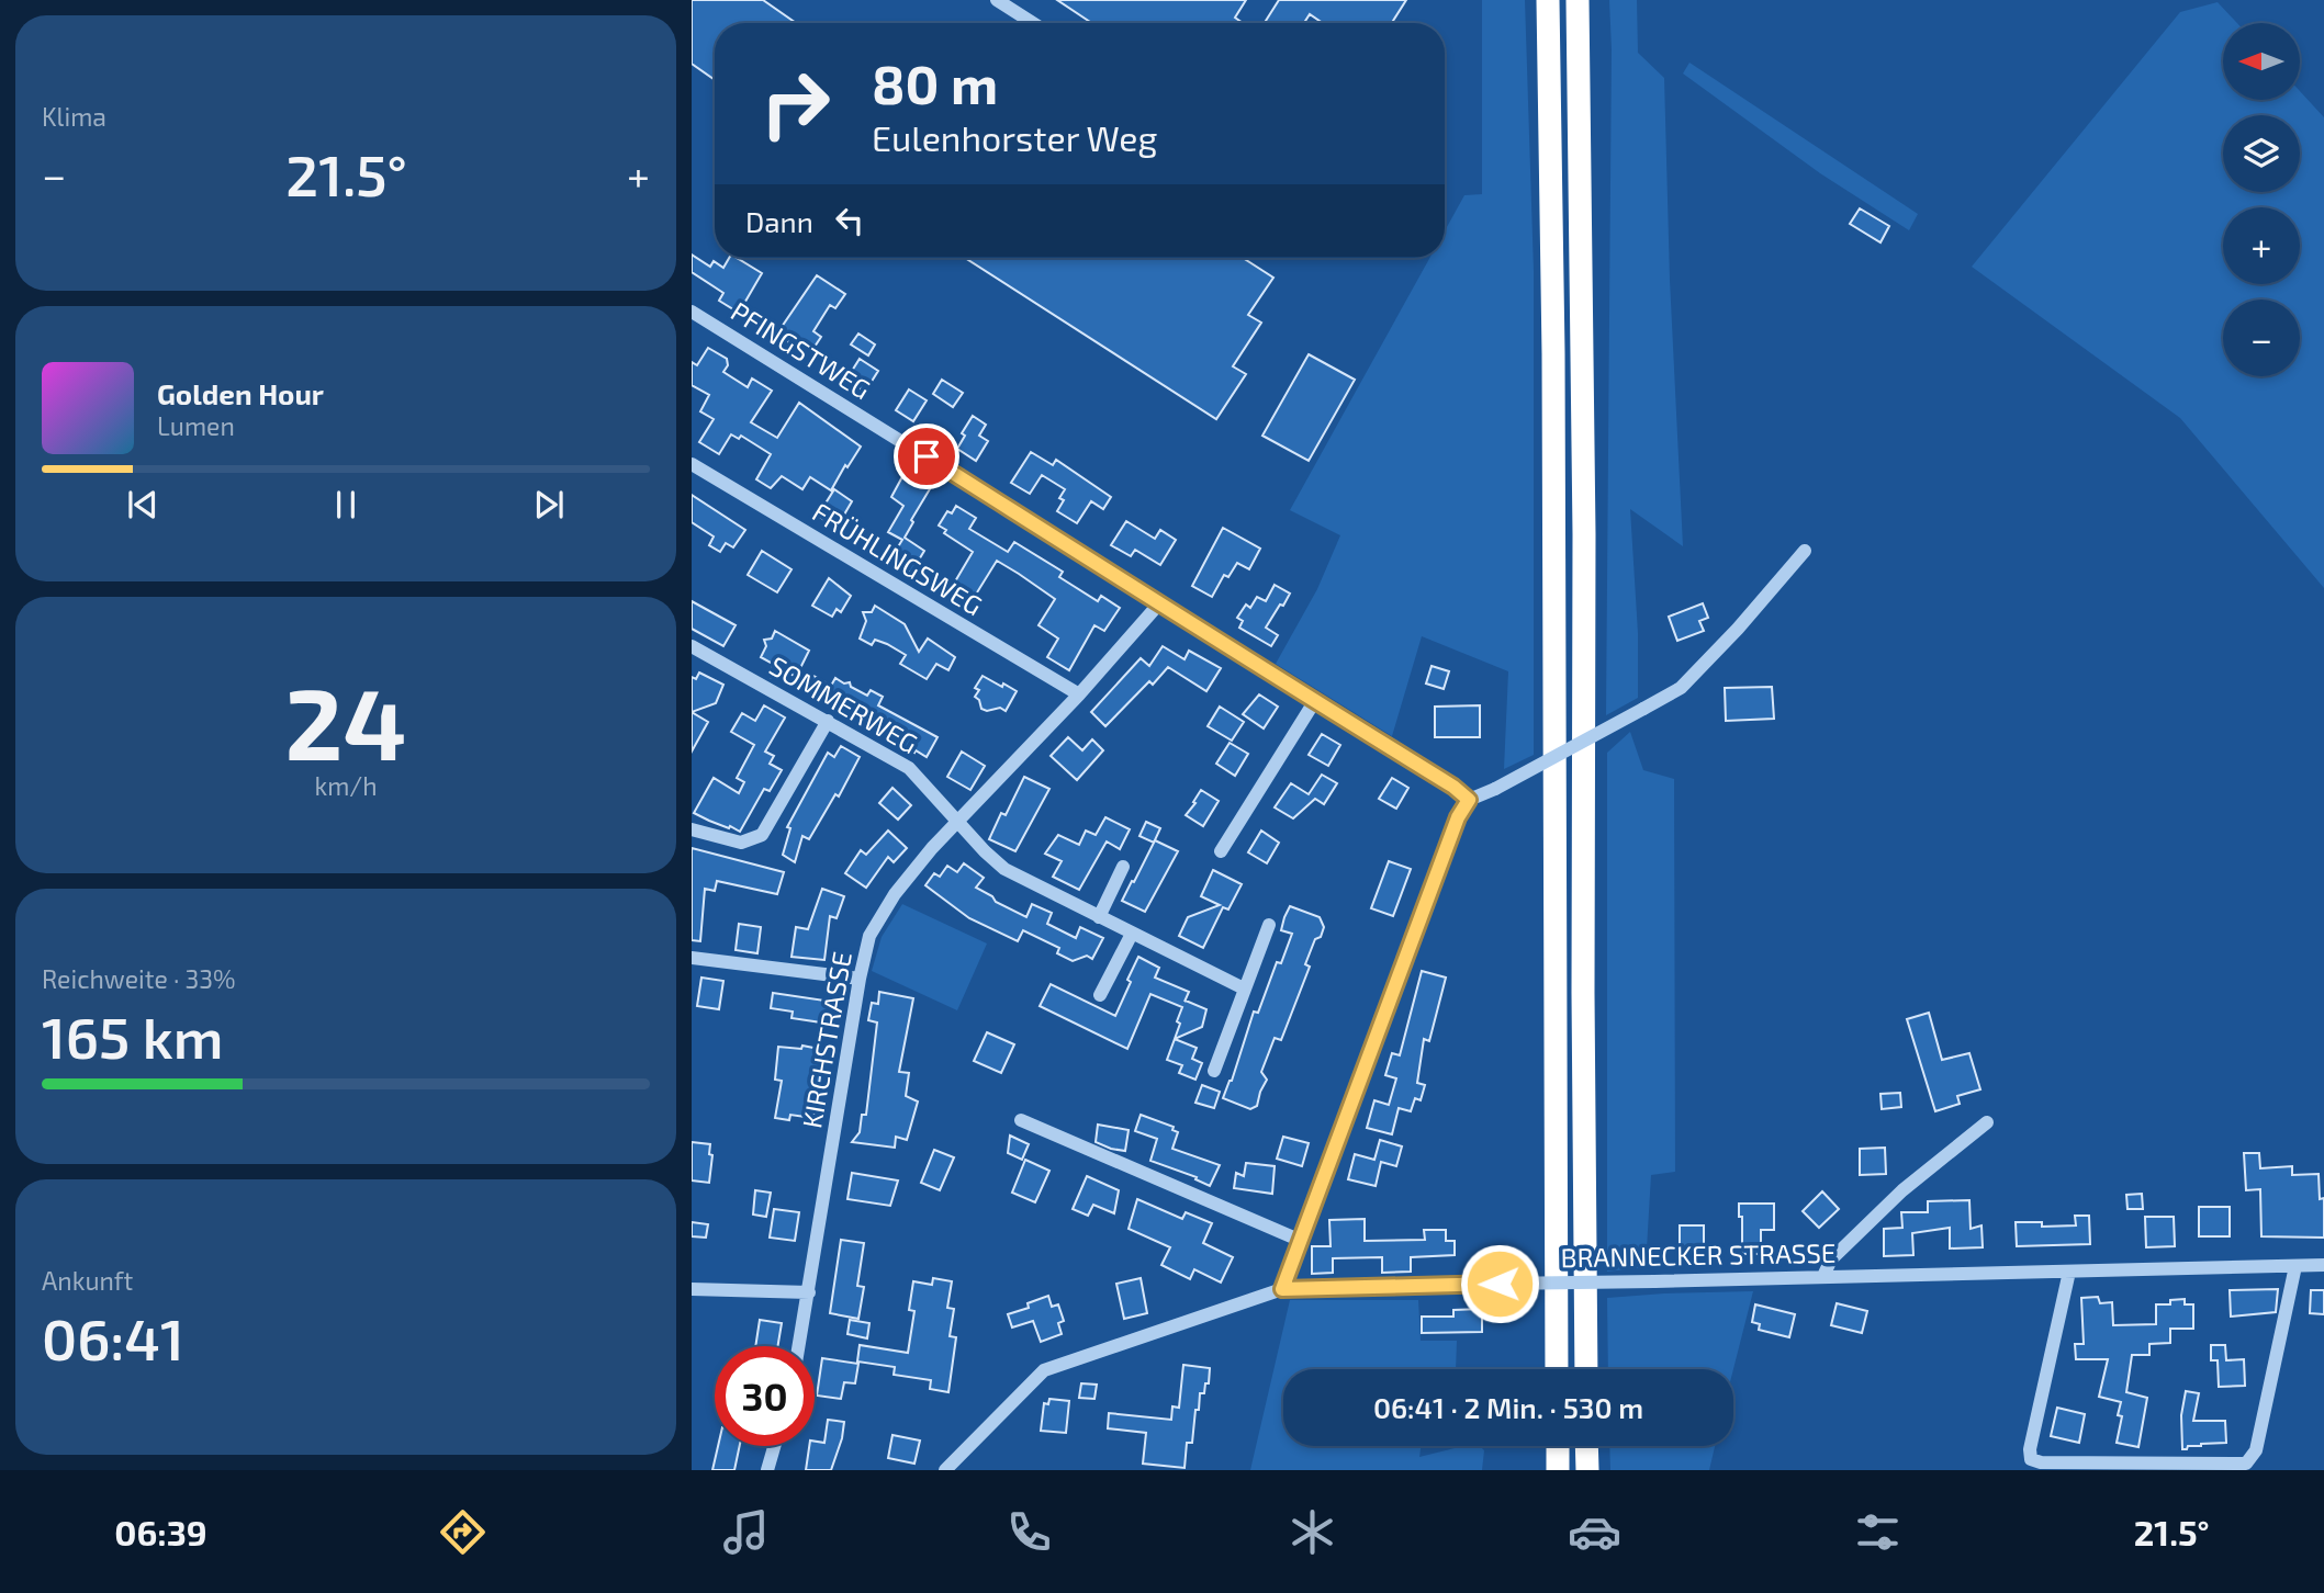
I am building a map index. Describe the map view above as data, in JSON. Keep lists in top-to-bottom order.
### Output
{
  "streets": {
    "street": [
      "PFINGSTWEG",
      "FRÜHLINGSWEG",
      "SOMMERWEG",
      "KIRCHSTRASSE",
      "BRANNECKER STRASSE"
    ]
  },
  "crossings": [
    ["PFINGSTWEG", "KIRCHSTRASSE"],
    ["FRÜHLINGSWEG", "KIRCHSTRASSE"],
    ["SOMMERWEG", "KIRCHSTRASSE"]
  ],
  "north": "left",
  "page": {
    "tile": [
      "Klima",
      ["24", "km/h"],
      ["Reichweite · 33%", "165 km"],
      ["Ankunft", "06:41"]
    ],
    "map_buttons": ["+", "−"],
    "turn": ["80 m", "Eulenhorster Weg"],
    "heat": ["−", "21.5°", "+"],
    "then": "Dann",
    "song": ["Golden Hour", "Lumen"],
    "limit": "30",
    "trip": "06:41 · 2 Min. · 530 m",
    "tabs": ["06:39", "21.5°"]
  }
}
